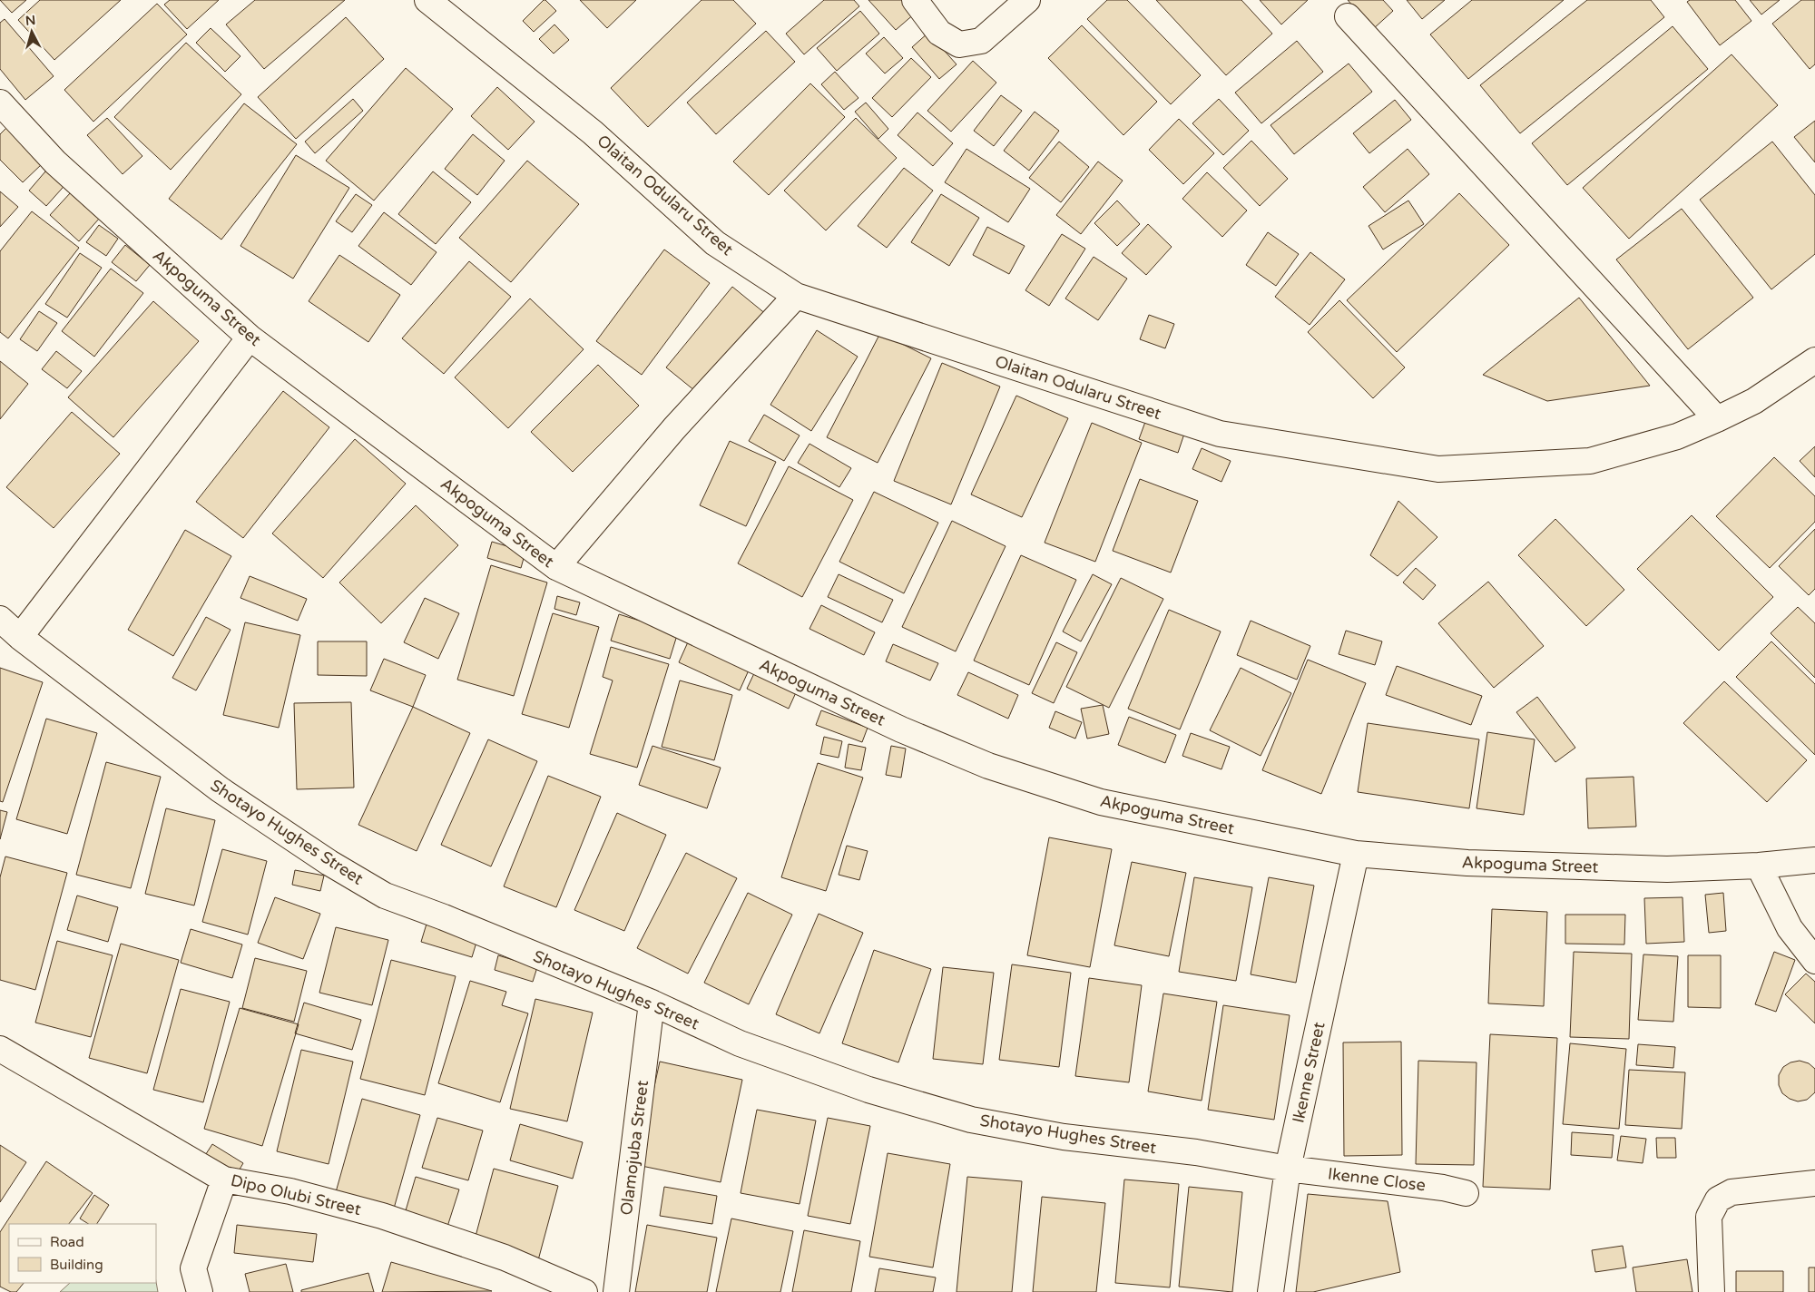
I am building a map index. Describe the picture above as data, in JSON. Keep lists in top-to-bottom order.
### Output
{
  "streets": {
    "street": [
      "Olaitan Odularu Street",
      "Akpoguma Street",
      "Shotayo Hughes Street",
      "Ikenne Street",
      "Olamojuba Street",
      "Ikenne Close",
      "Dipo Olubi Street"
    ]
  },
  "crossings": [
    ["Akpoguma Street", "Ikenne Street"],
    ["Shotayo Hughes Street", "Ikenne Street"],
    ["Shotayo Hughes Street", "Olamojuba Street"],
    ["Shotayo Hughes Street", "Ikenne Close"],
    ["Ikenne Street", "Ikenne Close"]
  ],
  "legend": ["Road", "Building"],
  "north": "top"
}
